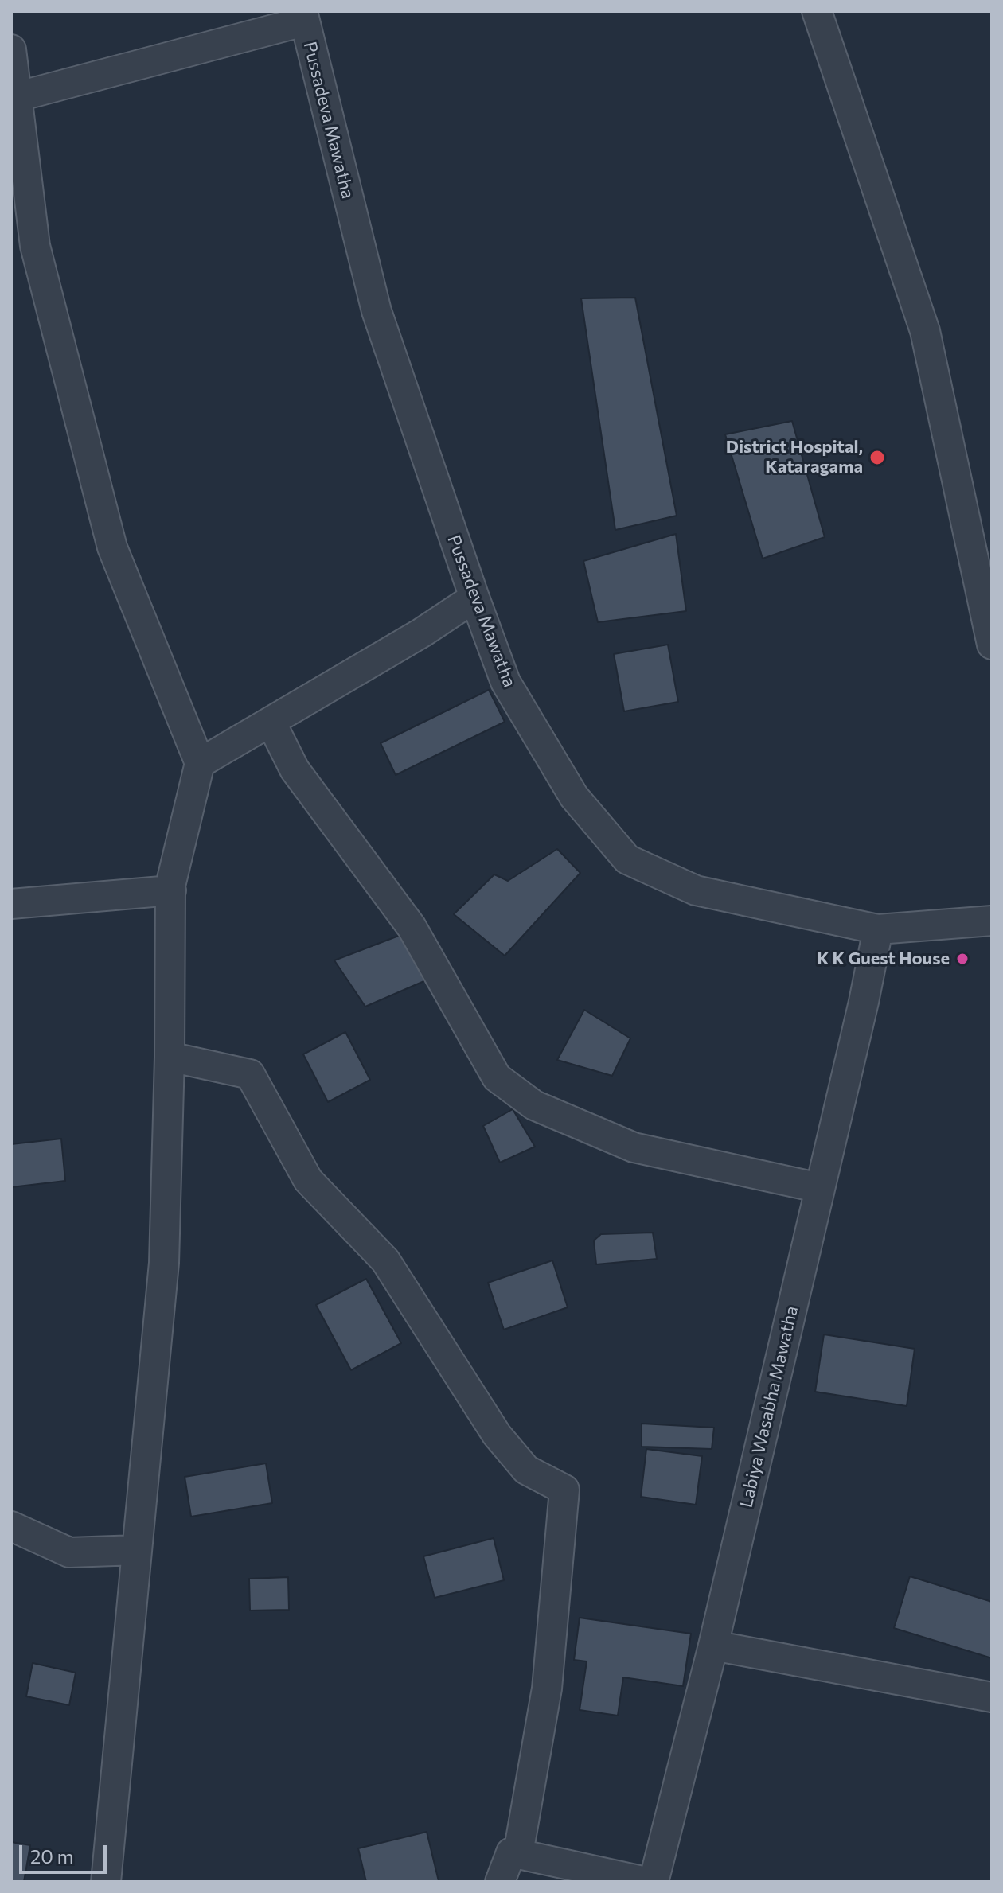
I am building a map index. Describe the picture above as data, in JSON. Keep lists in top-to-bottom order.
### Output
{
  "streets": {
    "street": ["Pussadeva Mawatha", "Labiya Wasabha Mawatha"]
  },
  "crossings": [
    ["Pussadeva Mawatha", "Labiya Wasabha Mawatha"]
  ],
  "places": ["District Hospital, Kataragama", "K K Guest House"],
  "scale_bar": "20 m"
}
